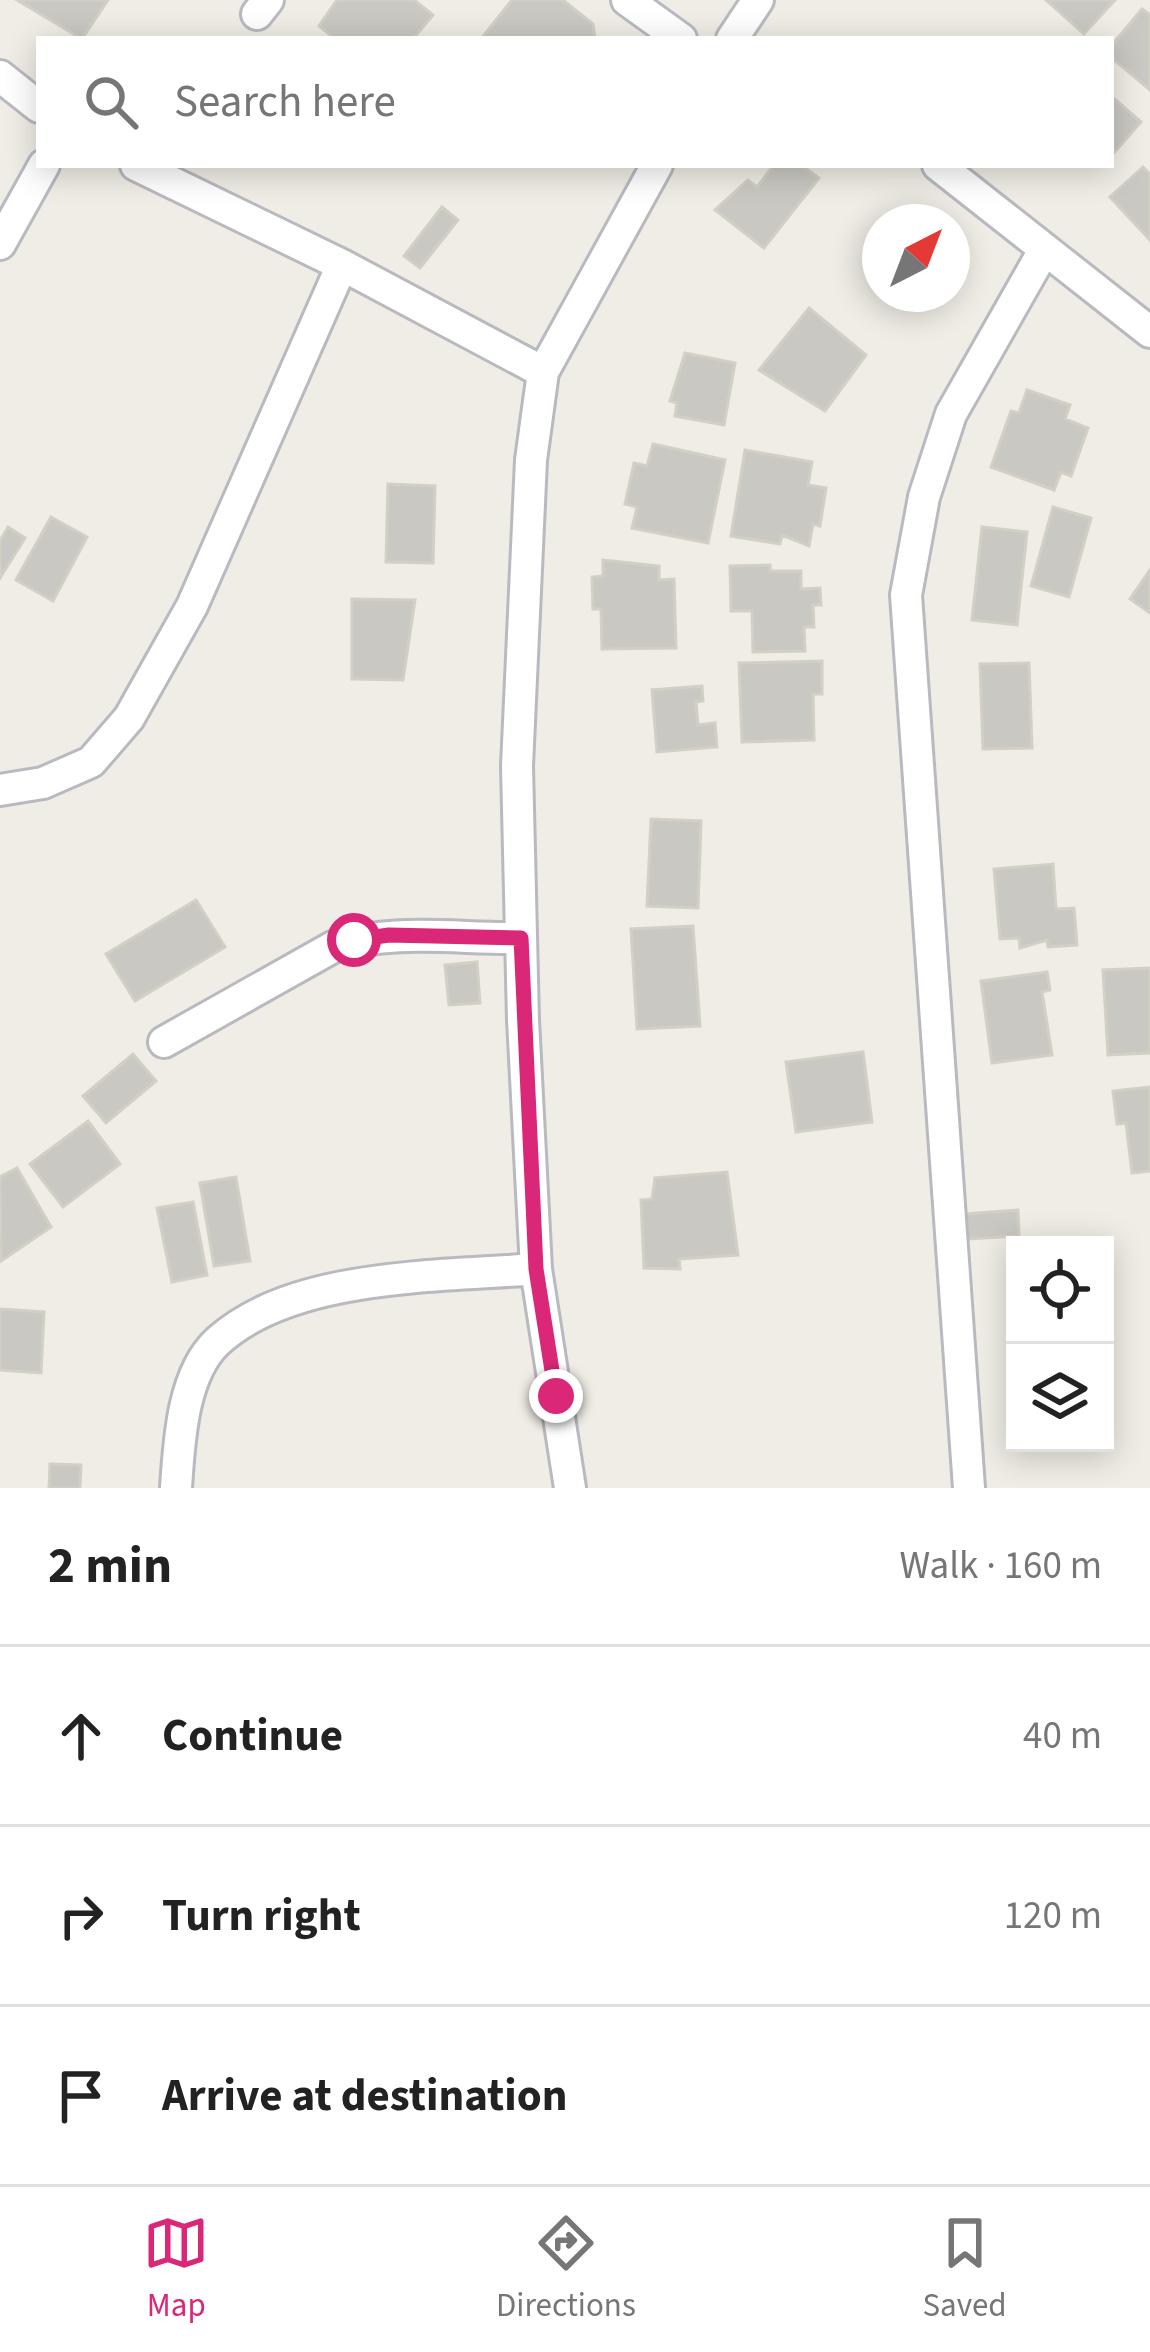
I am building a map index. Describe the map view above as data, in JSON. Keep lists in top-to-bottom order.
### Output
{
  "north": "top right",
  "page": {
    "search": "Search here",
    "heading": ["2 min", "Walk · 160 m"],
    "list": [
      ["Continue", "40 m"],
      ["Turn right", "120 m"],
      "Arrive at destination"
    ],
    "nav": ["Map", "Directions", "Saved"]
  }
}
